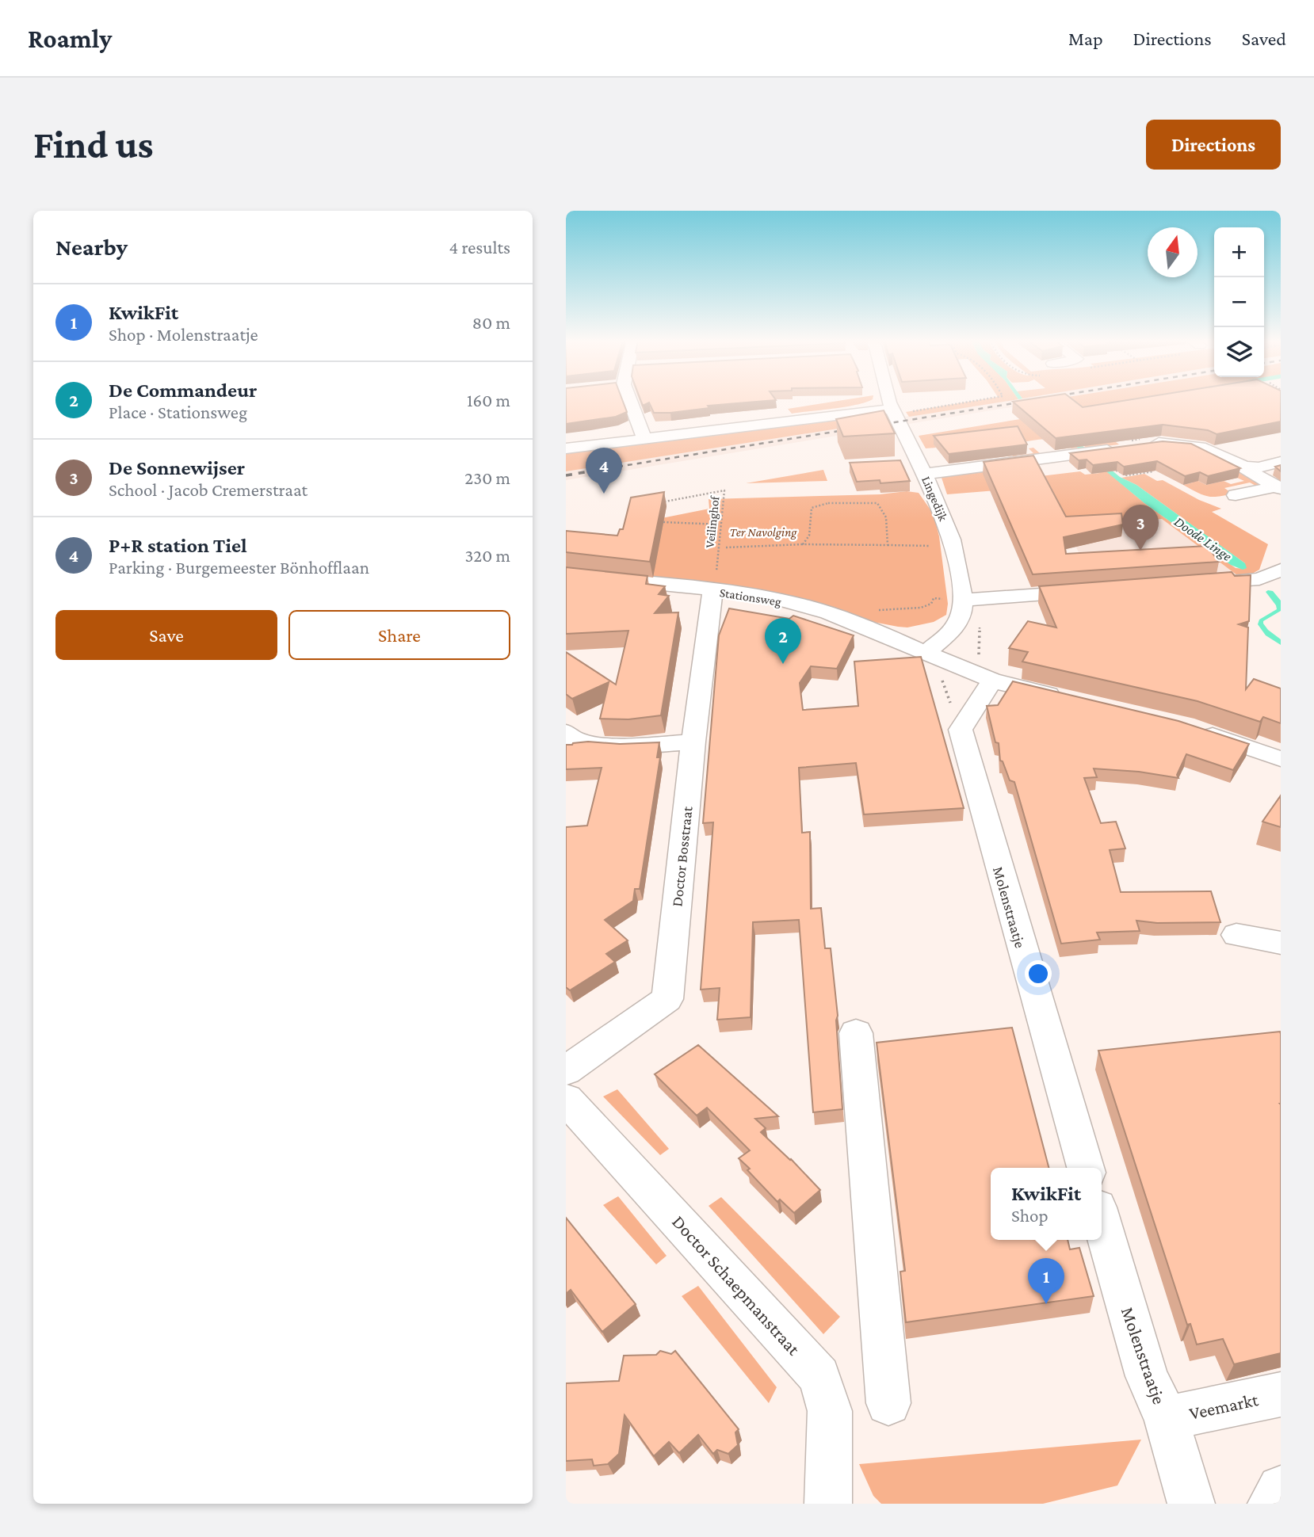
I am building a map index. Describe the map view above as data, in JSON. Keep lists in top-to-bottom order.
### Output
{
  "streets": {
    "street": [
      "Lingedijk",
      "Stationsweg",
      "Doctor Bosstraat",
      "Molenstraatje",
      "Doctor Schaepmanstraat",
      "Veemarkt"
    ],
    "path": ["Veilinghof"]
  },
  "crossings": [
    ["Lingedijk", "Stationsweg"],
    ["Veilinghof", "Stationsweg"],
    ["Veilinghof", "Doctor Bosstraat"],
    ["Stationsweg", "Doctor Bosstraat"],
    ["Molenstraatje", "Veemarkt"]
  ],
  "water": ["Doode Linge"],
  "parks": ["Ter Navolging"],
  "north": "top",
  "page": {
    "header": "Roamly",
    "nav": ["Map", "Directions", "Saved"],
    "buttons": [
      "Directions",
      ["Save", "Share"]
    ],
    "title": "Find us",
    "heading": ["Nearby", "4 results"],
    "map_buttons": ["+", "−"],
    "list": [
      {
        "mark": "1",
        "name": "KwikFit",
        "note": "Shop · Molenstraatje",
        "value": "80 m"
      },
      {
        "mark": "2",
        "name": "De Commandeur",
        "note": "Place · Stationsweg",
        "value": "160 m"
      },
      {
        "mark": "3",
        "name": "De Sonnewijser",
        "note": "School · Jacob Cremerstraat",
        "value": "230 m"
      },
      {
        "mark": "4",
        "name": "P+R station Tiel",
        "note": "Parking · Burgemeester Bönhofflaan",
        "value": "320 m"
      }
    ],
    "pins": [
      "4",
      "3",
      "2",
      "1"
    ],
    "popup": ["KwikFit", "Shop"]
  }
}
